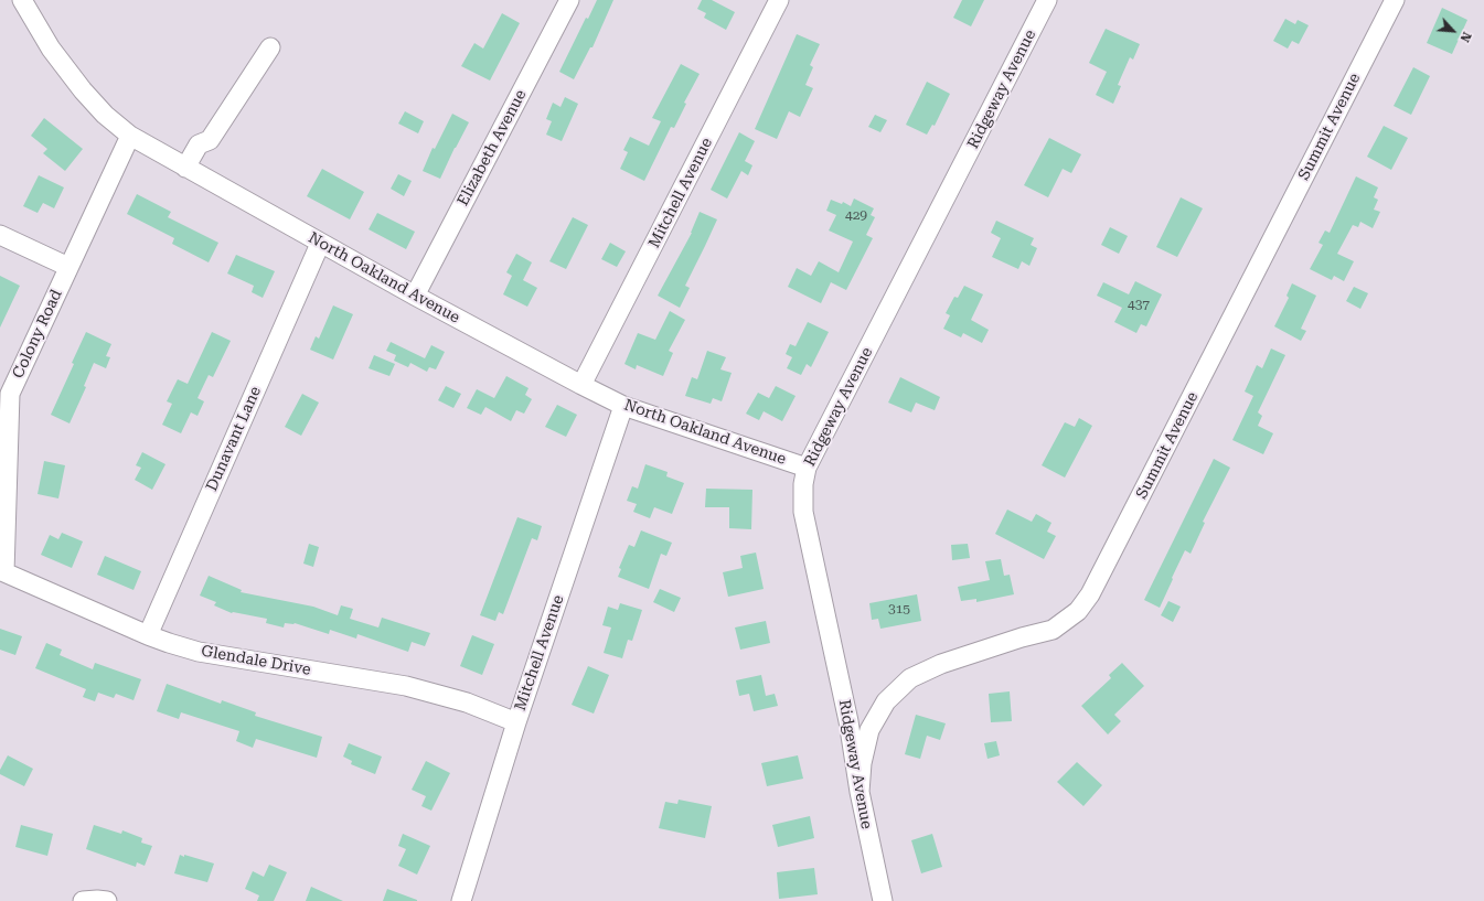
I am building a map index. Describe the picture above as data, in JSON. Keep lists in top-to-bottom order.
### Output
{
  "streets": {
    "street": [
      "Ridgeway Avenue",
      "Summit Avenue",
      "Elizabeth Avenue",
      "Mitchell Avenue",
      "North Oakland Avenue",
      "Colony Road",
      "Dunavant Lane",
      "Glendale Drive"
    ]
  },
  "crossings": [
    ["Ridgeway Avenue", "Summit Avenue"],
    ["Ridgeway Avenue", "North Oakland Avenue"],
    ["Elizabeth Avenue", "North Oakland Avenue"],
    ["Mitchell Avenue", "North Oakland Avenue"],
    ["Mitchell Avenue", "Glendale Drive"],
    ["North Oakland Avenue", "Colony Road"],
    ["North Oakland Avenue", "Dunavant Lane"],
    ["Colony Road", "Glendale Drive"],
    ["Dunavant Lane", "Glendale Drive"]
  ],
  "house_numbers": ["429", "437", "315"],
  "north": "bottom right"
}
